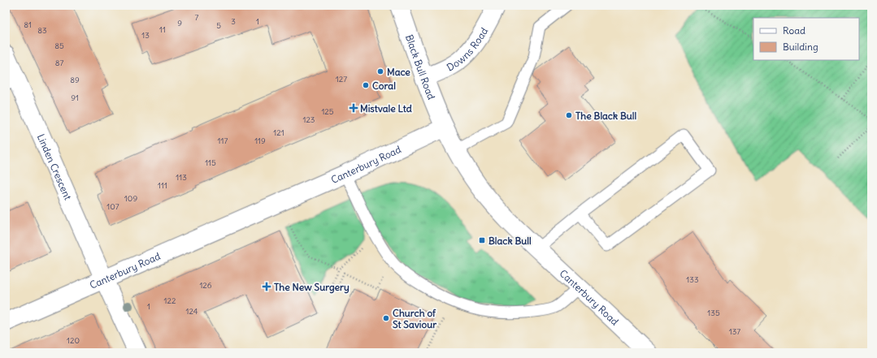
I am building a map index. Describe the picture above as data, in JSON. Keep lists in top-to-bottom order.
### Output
{
  "streets": {
    "main road": [
      "Downs Road",
      "Black Bull Road",
      "Canterbury Road",
      "Linden Crescent"
    ]
  },
  "crossings": [
    ["Downs Road", "Black Bull Road"],
    ["Black Bull Road", "Canterbury Road"],
    ["Canterbury Road", "Linden Crescent"]
  ],
  "places": {
    "other": [
      "Mace",
      "Coral",
      "The Black Bull",
      "Church of St Saviour"
    ],
    "health": ["Mistvale Ltd", "The New Surgery"],
    "transit": ["Black Bull"]
  },
  "house_numbers": [
    "7",
    "3",
    "1",
    "9",
    "81",
    "5",
    "11",
    "83",
    "13",
    "85",
    "87",
    "127",
    "89",
    "91",
    "125",
    "123",
    "121",
    "117",
    "119",
    "115",
    "113",
    "111",
    "109",
    "107",
    "133",
    "126",
    "122",
    "1",
    "124",
    "135",
    "137",
    "120"
  ],
  "legend": ["Road", "Building"]
}
